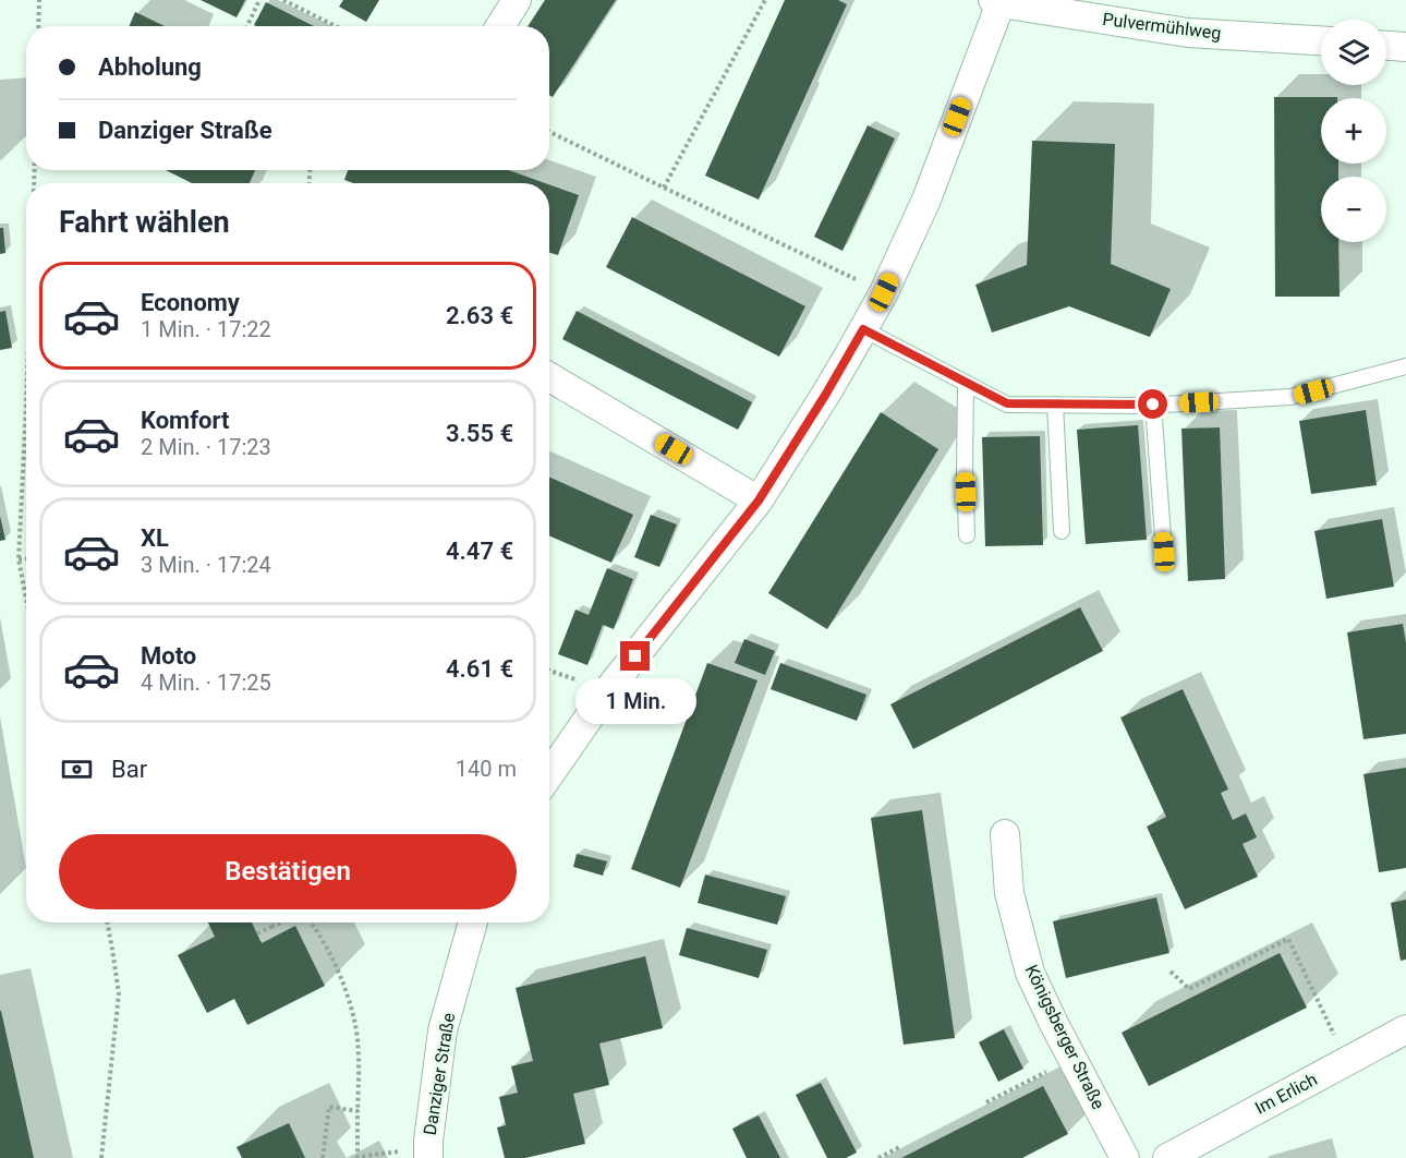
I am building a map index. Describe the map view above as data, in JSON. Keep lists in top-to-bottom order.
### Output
{
  "streets": {
    "street": [
      "Pulvermühlweg",
      "Königsberger Straße",
      "Danziger Straße",
      "Im Erlich"
    ]
  },
  "page": {
    "map_buttons": ["+", "−"],
    "banner": ["Abholung", "Danziger Straße"],
    "heading": "Fahrt wählen",
    "list": [
      {
        "name": "Economy",
        "note": "1 Min. · 17:22",
        "value": "2.63 €"
      },
      {
        "name": "Komfort",
        "note": "2 Min. · 17:23",
        "value": "3.55 €"
      },
      {
        "name": "XL",
        "note": "3 Min. · 17:24",
        "value": "4.47 €"
      },
      {
        "name": "Moto",
        "note": "4 Min. · 17:25",
        "value": "4.61 €"
      }
    ],
    "bubble": "1 Min.",
    "pay": ["Bar", "140 m"],
    "buttons": "Bestätigen"
  }
}
